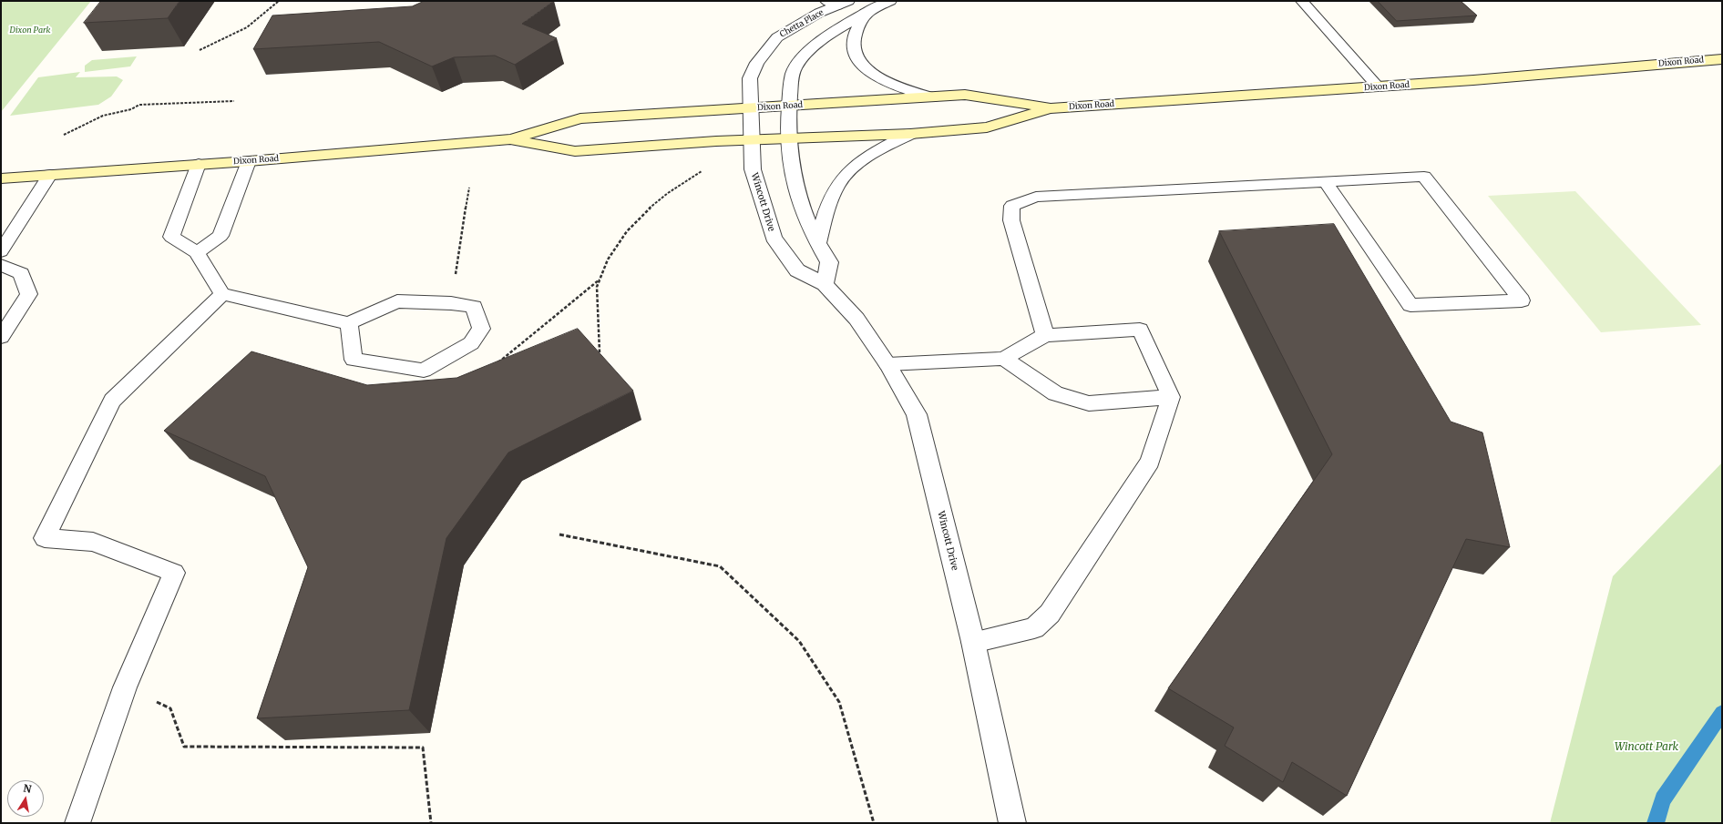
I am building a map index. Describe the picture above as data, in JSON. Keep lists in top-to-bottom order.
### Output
{
  "streets": {
    "main road": ["Dixon Road"],
    "street": ["Chetta Place", "Wincott Drive"]
  },
  "crossings": [
    ["Chetta Place", "Dixon Road"],
    ["Chetta Place", "Wincott Drive"],
    ["Dixon Road", "Wincott Drive"]
  ],
  "parks": ["Dixon Park", "Wincott Park"],
  "north": "top"
}
